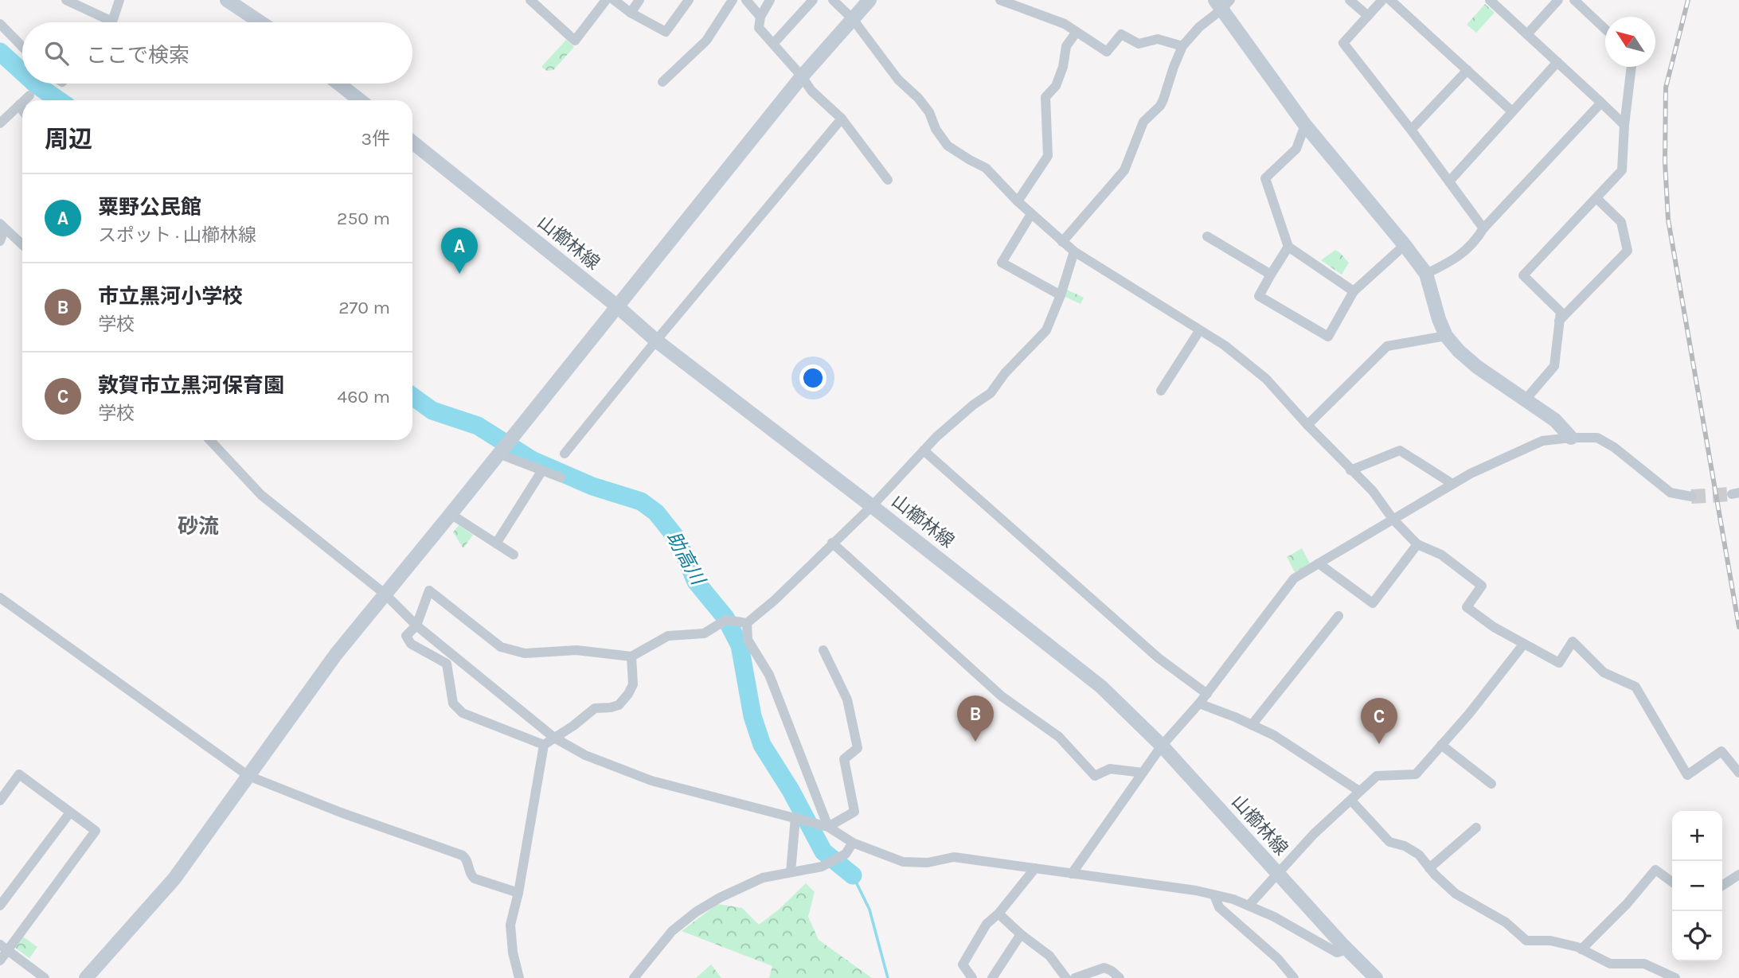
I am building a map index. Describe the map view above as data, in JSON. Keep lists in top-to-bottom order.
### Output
{
  "streets": {
    "street": ["山櫛林線"]
  },
  "districts": ["砂流"],
  "water": ["助高川"],
  "north": "top left",
  "page": {
    "search": "ここで検索",
    "heading": ["周辺", "3件"],
    "list": [
      {
        "mark": "A",
        "name": "粟野公民館",
        "note": "スポット · 山櫛林線",
        "value": "250 m"
      },
      {
        "mark": "B",
        "name": "市立黒河小学校",
        "note": "学校",
        "value": "270 m"
      },
      {
        "mark": "C",
        "name": "敦賀市立黒河保育園",
        "note": "学校",
        "value": "460 m"
      }
    ],
    "pins": ["A", "B", "C"],
    "map_buttons": ["+", "−"]
  }
}
